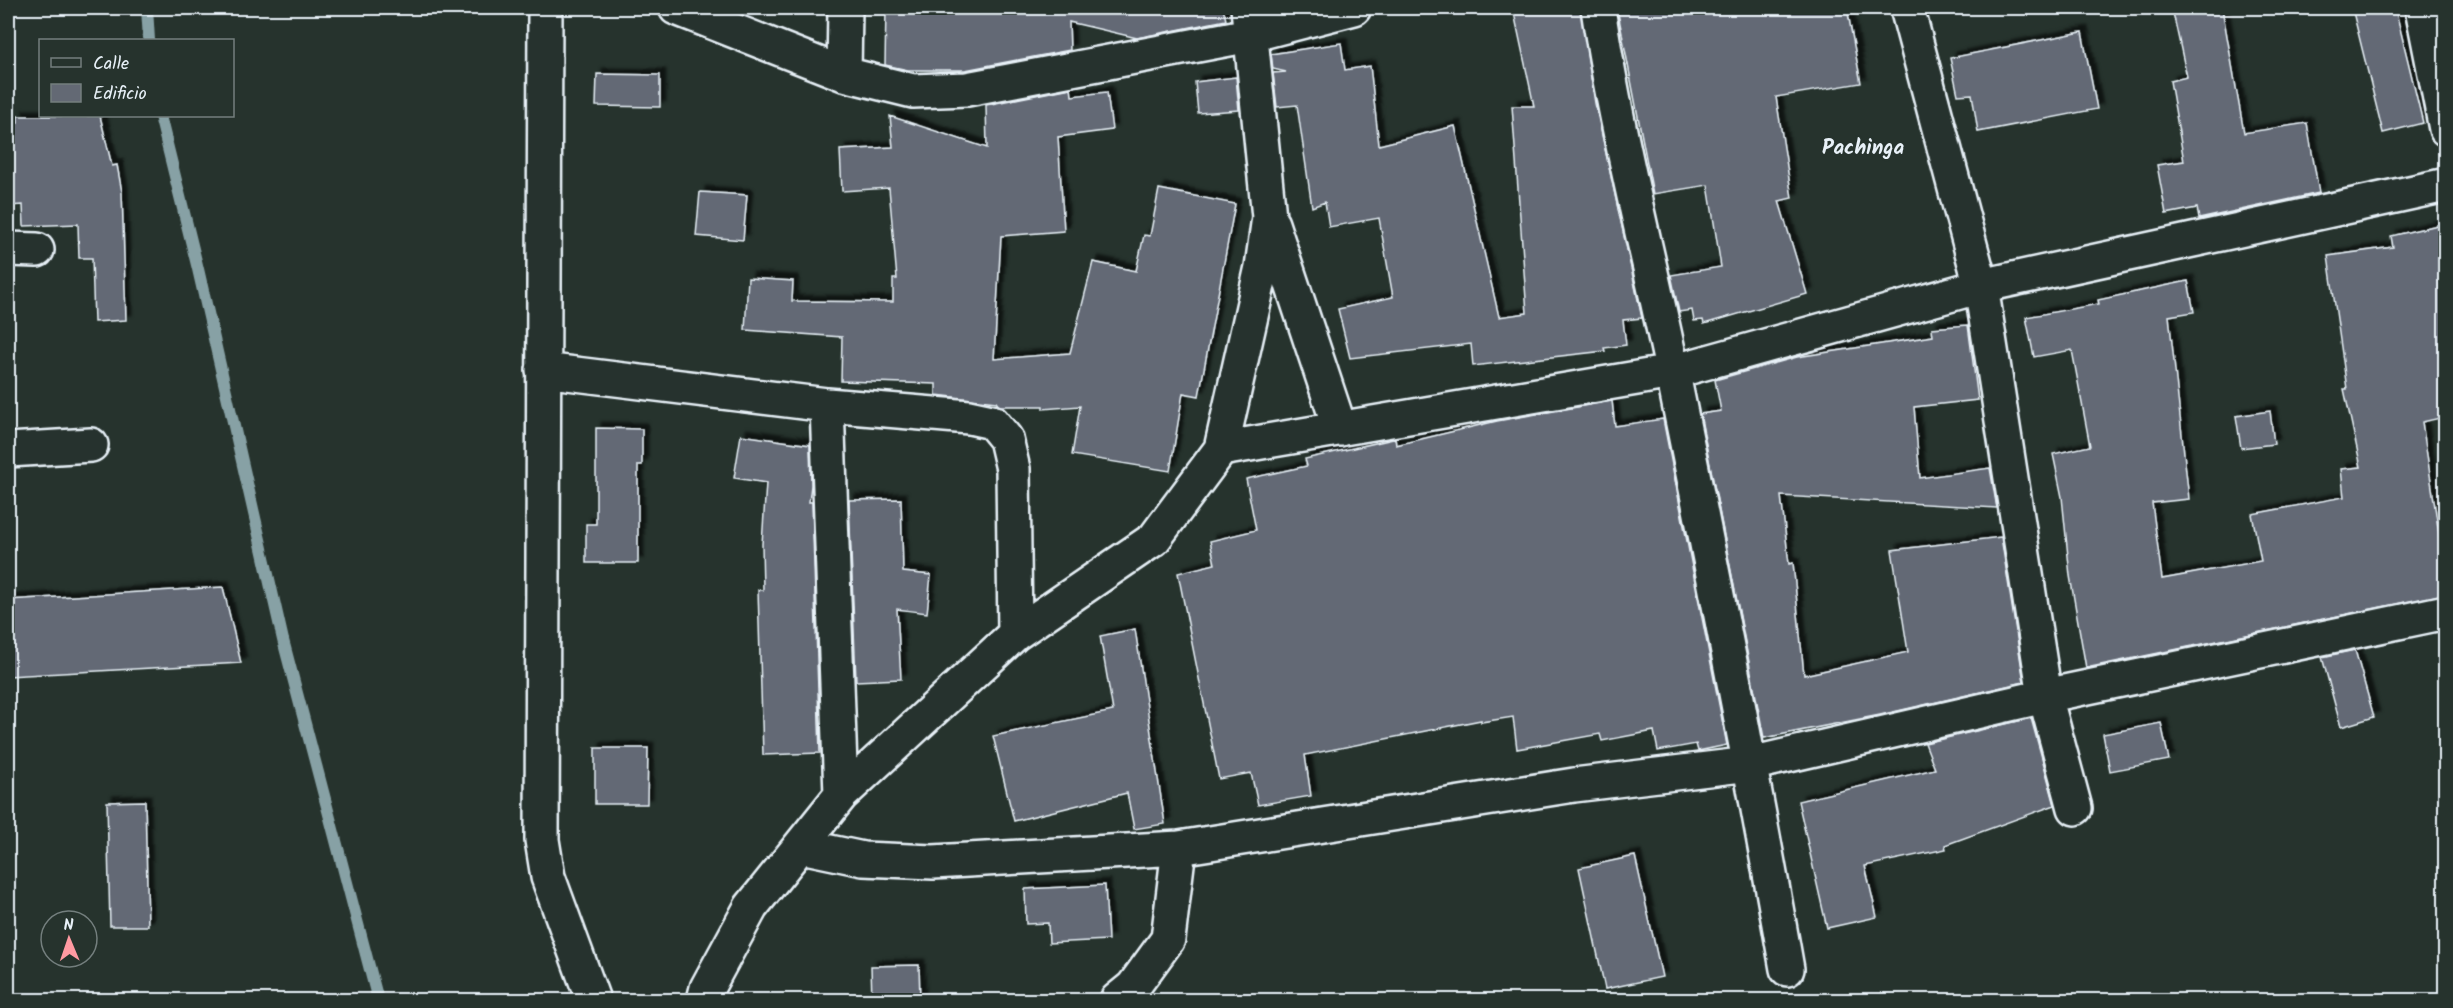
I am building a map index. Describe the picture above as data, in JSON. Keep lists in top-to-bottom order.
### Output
{
  "districts": ["Pachinga"],
  "legend": ["Calle", "Edificio"],
  "north": "top"
}
